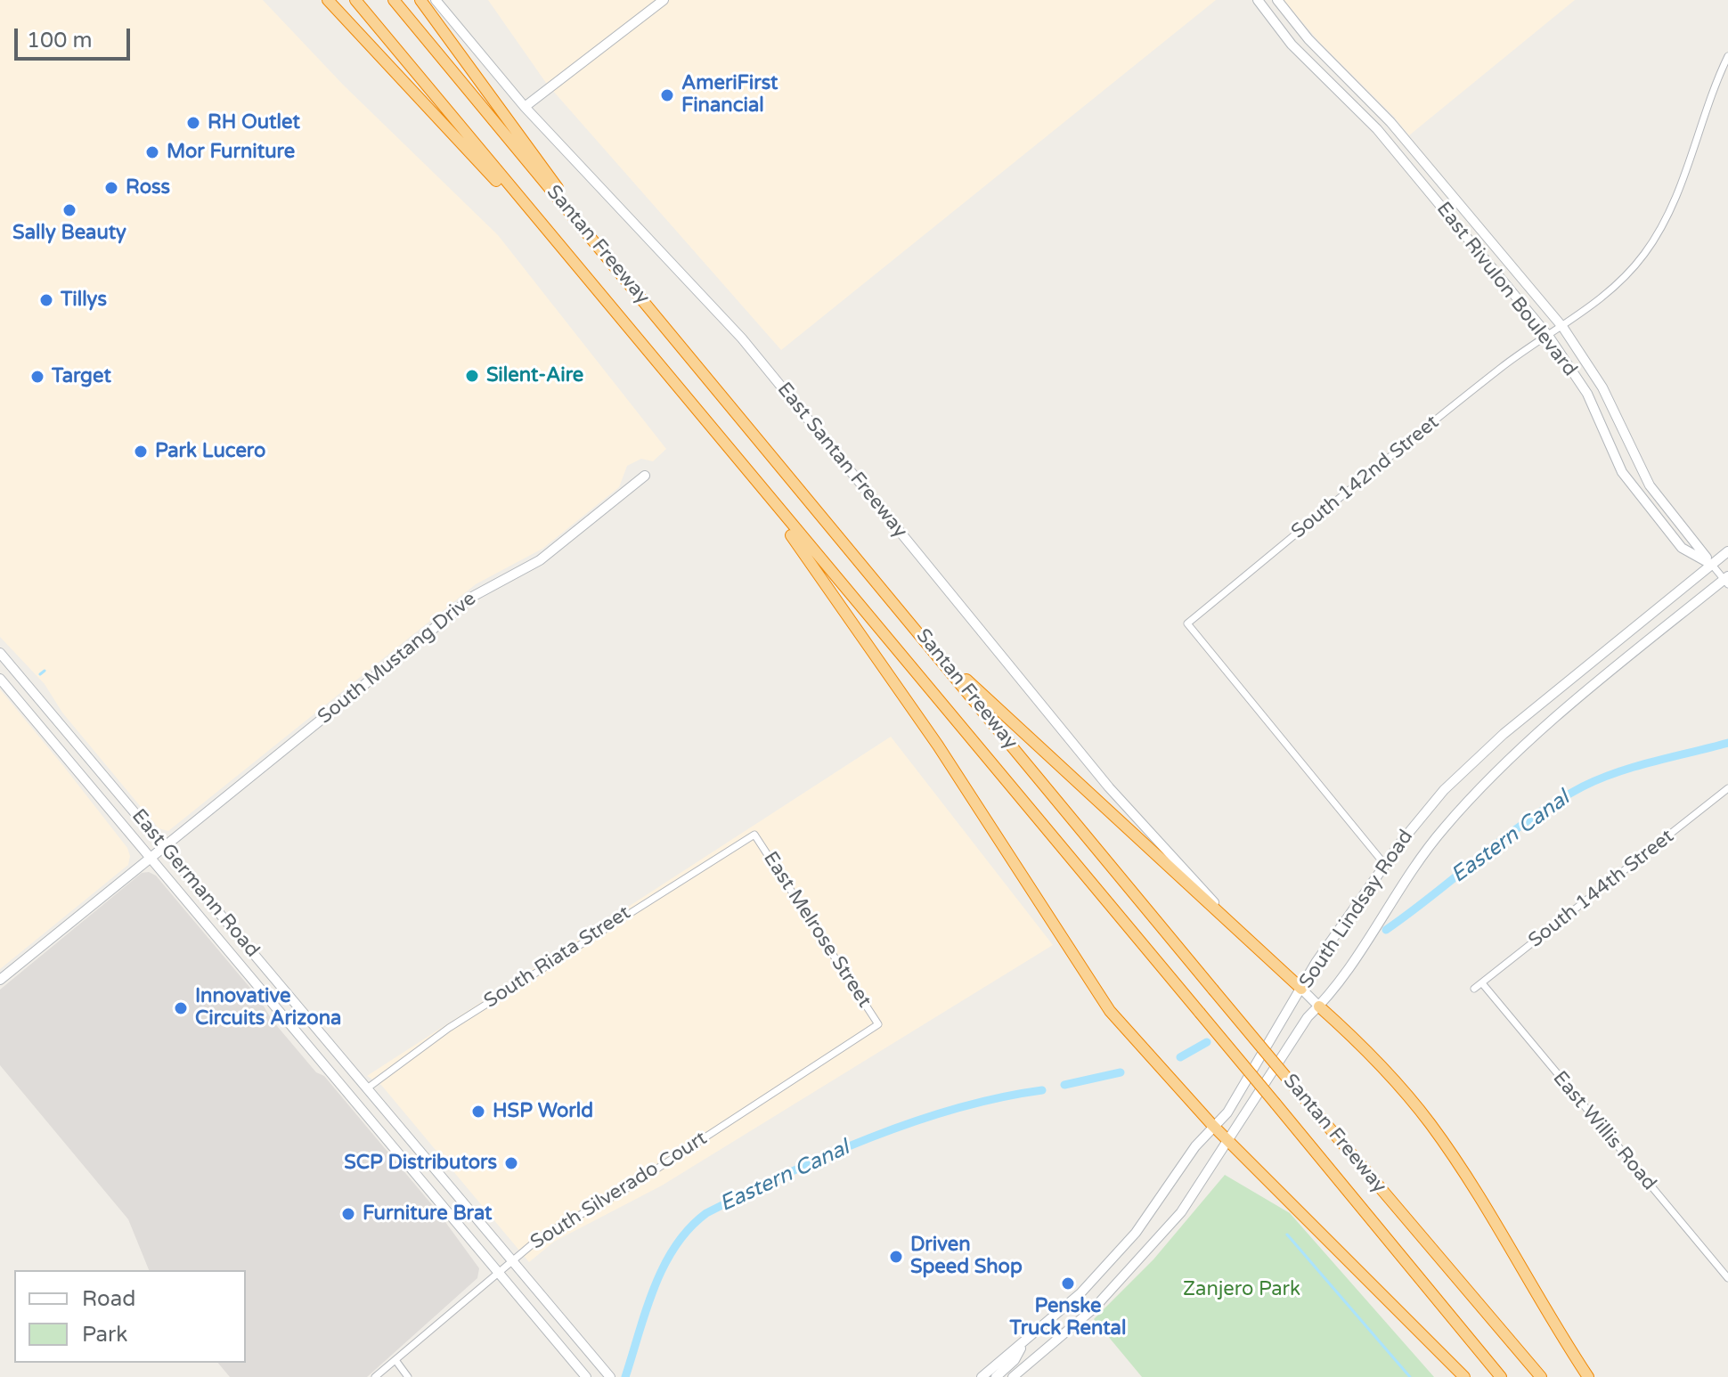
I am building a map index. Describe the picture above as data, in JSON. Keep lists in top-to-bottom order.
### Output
{
  "streets": {
    "highway": ["Santan Freeway"],
    "main road": [
      "East Rivulon Boulevard",
      "East Santan Freeway",
      "South Mustang Drive",
      "East Germann Road",
      "South Lindsay Road"
    ],
    "street": [
      "South 142nd Street",
      "South 144th Street",
      "East Melrose Street",
      "South Riata Street",
      "East Willis Road",
      "South Silverado Court"
    ]
  },
  "crossings": [
    ["East Rivulon Boulevard", "South 142nd Street"],
    ["East Rivulon Boulevard", "South Lindsay Road"],
    ["South 142nd Street", "South Lindsay Road"],
    ["South Mustang Drive", "East Germann Road"],
    ["East Germann Road", "South Riata Street"],
    ["East Germann Road", "South Silverado Court"],
    ["South 144th Street", "East Willis Road"],
    ["East Melrose Street", "South Riata Street"],
    ["East Melrose Street", "South Silverado Court"]
  ],
  "water": ["Eastern Canal"],
  "parks": ["Zanjero Park"],
  "places": [
    "AmeriFirst Financial",
    "RH Outlet",
    "Mor Furniture",
    "Ross",
    "Sally Beauty",
    "Tillys",
    "Silent-Aire",
    "Target",
    "Park Lucero",
    "Innovative Circuits Arizona",
    "HSP World",
    "SCP Distributors",
    "Furniture Brat",
    "Driven Speed Shop",
    "Penske Truck Rental"
  ],
  "legend": ["Road", "Park"],
  "scale_bar": "100 m"
}
